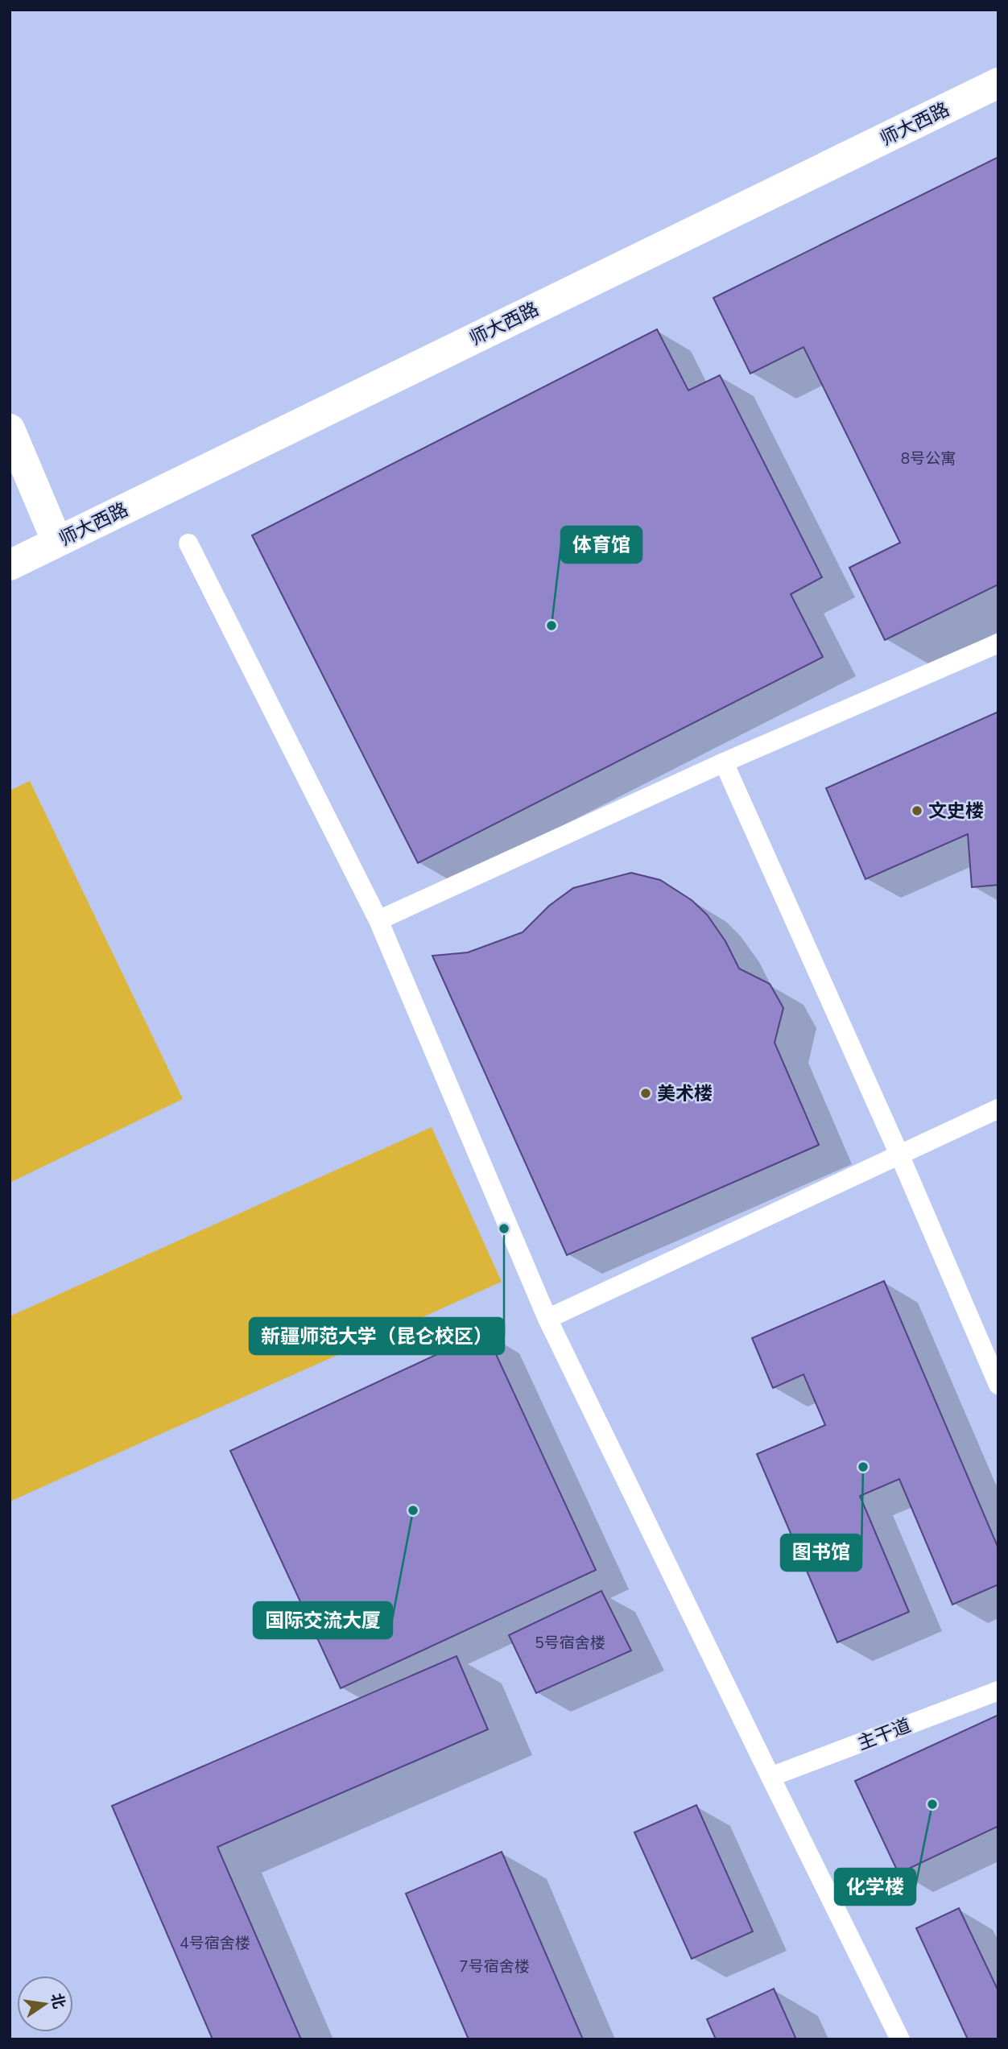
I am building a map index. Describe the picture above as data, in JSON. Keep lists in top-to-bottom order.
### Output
{
  "streets": {
    "street": ["师大西路"],
    "lane": ["主干道"]
  },
  "places": [
    "体育馆",
    "文史楼",
    "美术楼",
    "新疆师范大学（昆仑校区）",
    "图书馆",
    "国际交流大厦",
    "化学楼"
  ],
  "house_numbers": [
    "8号公寓",
    "5号宿舍楼",
    "4号宿舍楼",
    "7号宿舍楼"
  ],
  "north": "right"
}
